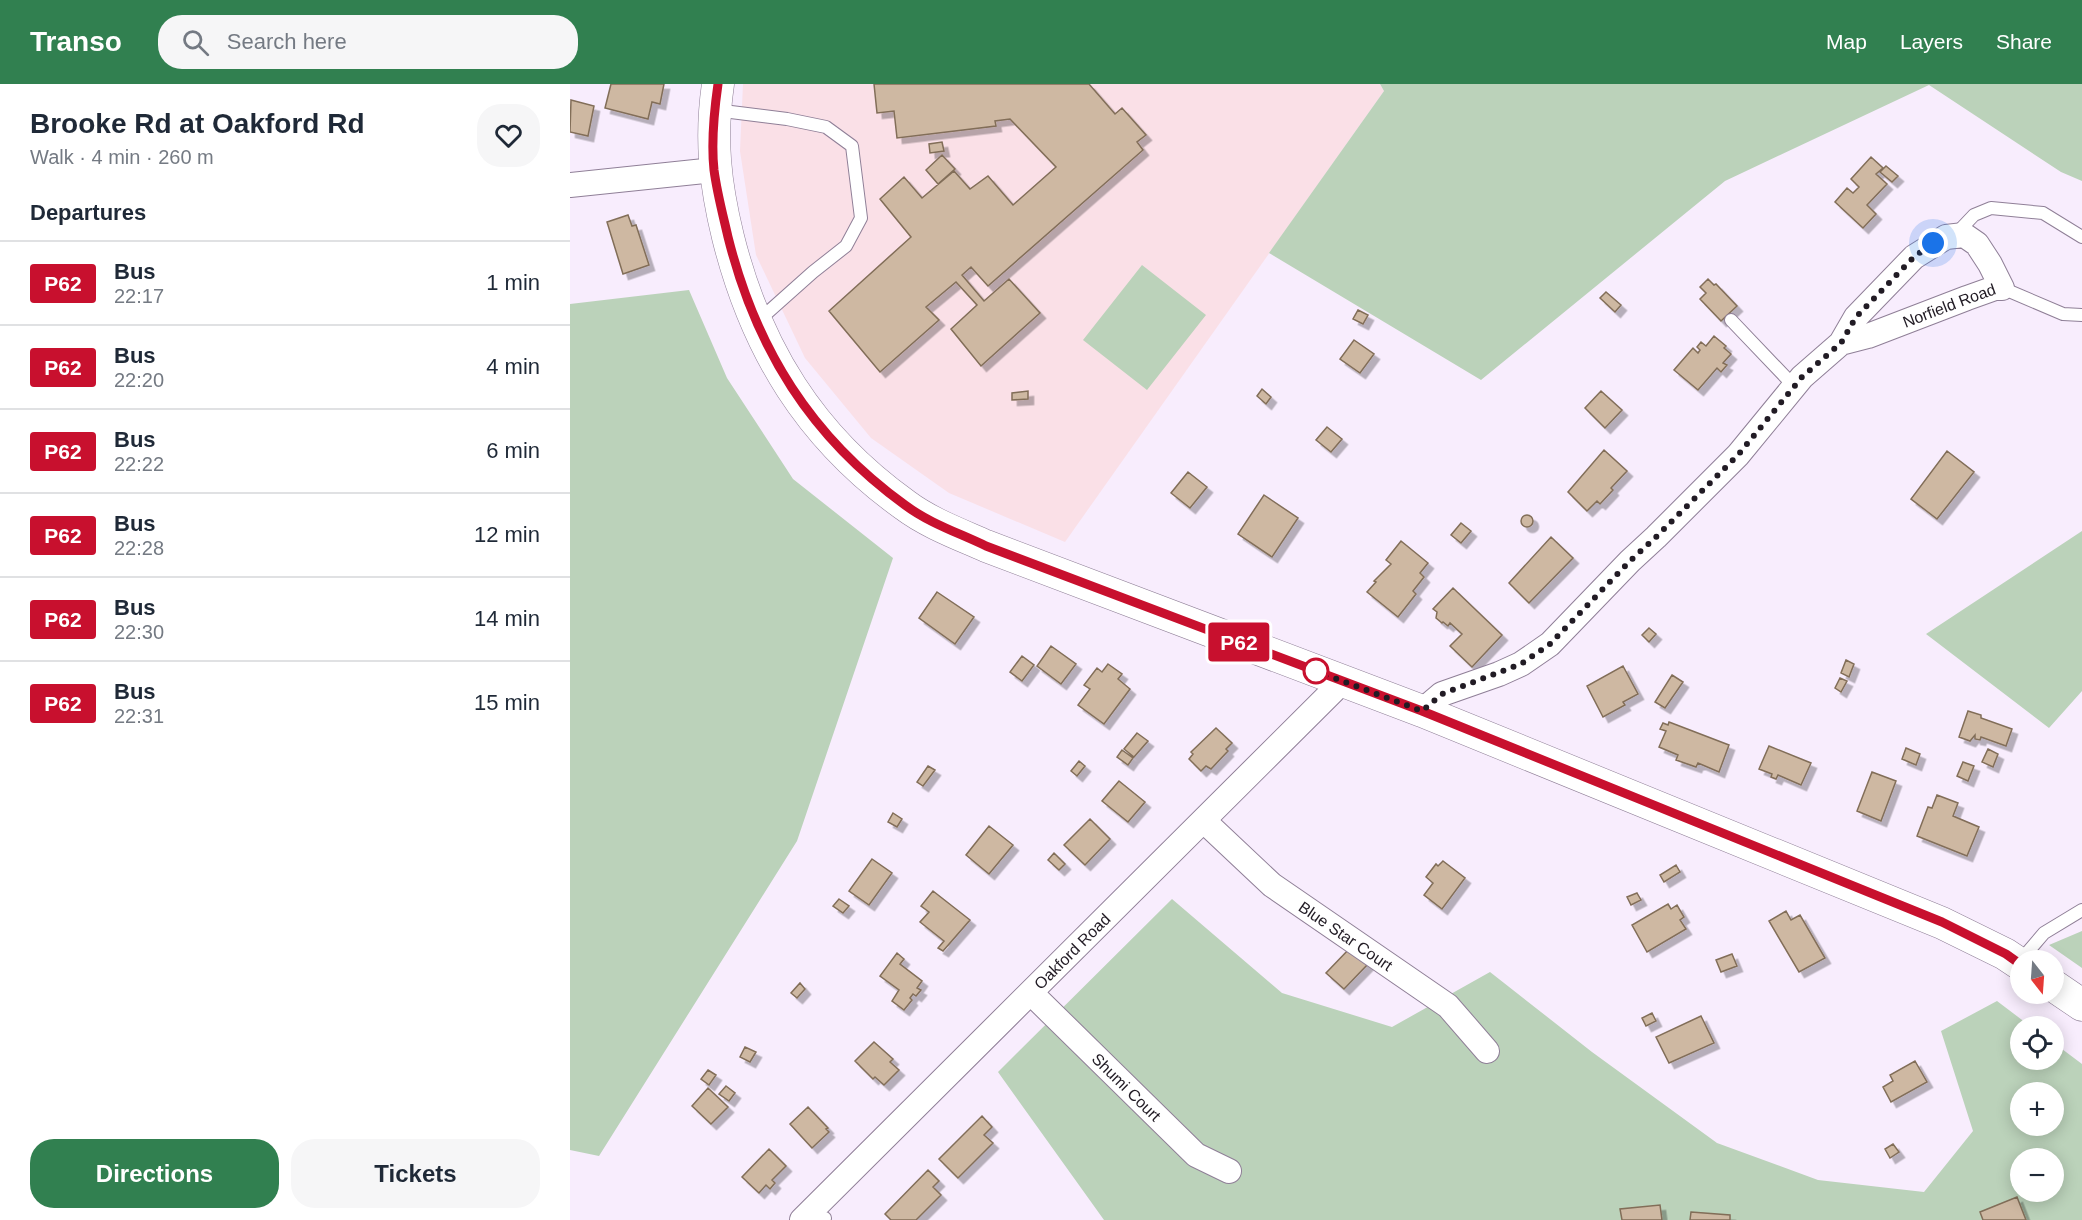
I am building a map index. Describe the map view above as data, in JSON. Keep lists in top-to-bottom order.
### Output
{
  "streets": {
    "street": [
      "Norfield Road",
      "Blue Star Court",
      "Oakford Road",
      "Shumi Court"
    ]
  },
  "crossings": [
    ["Blue Star Court", "Oakford Road"],
    ["Oakford Road", "Shumi Court"]
  ],
  "lines": ["bus line P62"],
  "north": "bottom",
  "page": {
    "header": "Transo",
    "search": "Search here",
    "nav": ["Map", "Layers", "Share"],
    "heading": [
      ["Brooke Rd at Oakford Rd", "Walk · 4 min · 260 m"],
      "Departures"
    ],
    "on_map": "P62",
    "list": [
      {
        "mark": "P62",
        "name": "Bus",
        "note": "22:17",
        "value": "1 min"
      },
      {
        "mark": "P62",
        "name": "Bus",
        "note": "22:20",
        "value": "4 min"
      },
      {
        "mark": "P62",
        "name": "Bus",
        "note": "22:22",
        "value": "6 min"
      },
      {
        "mark": "P62",
        "name": "Bus",
        "note": "22:28",
        "value": "12 min"
      },
      {
        "mark": "P62",
        "name": "Bus",
        "note": "22:30",
        "value": "14 min"
      },
      {
        "mark": "P62",
        "name": "Bus",
        "note": "22:31",
        "value": "15 min"
      }
    ],
    "map_buttons": ["+", "−"],
    "buttons": ["Directions", "Tickets"]
  }
}
